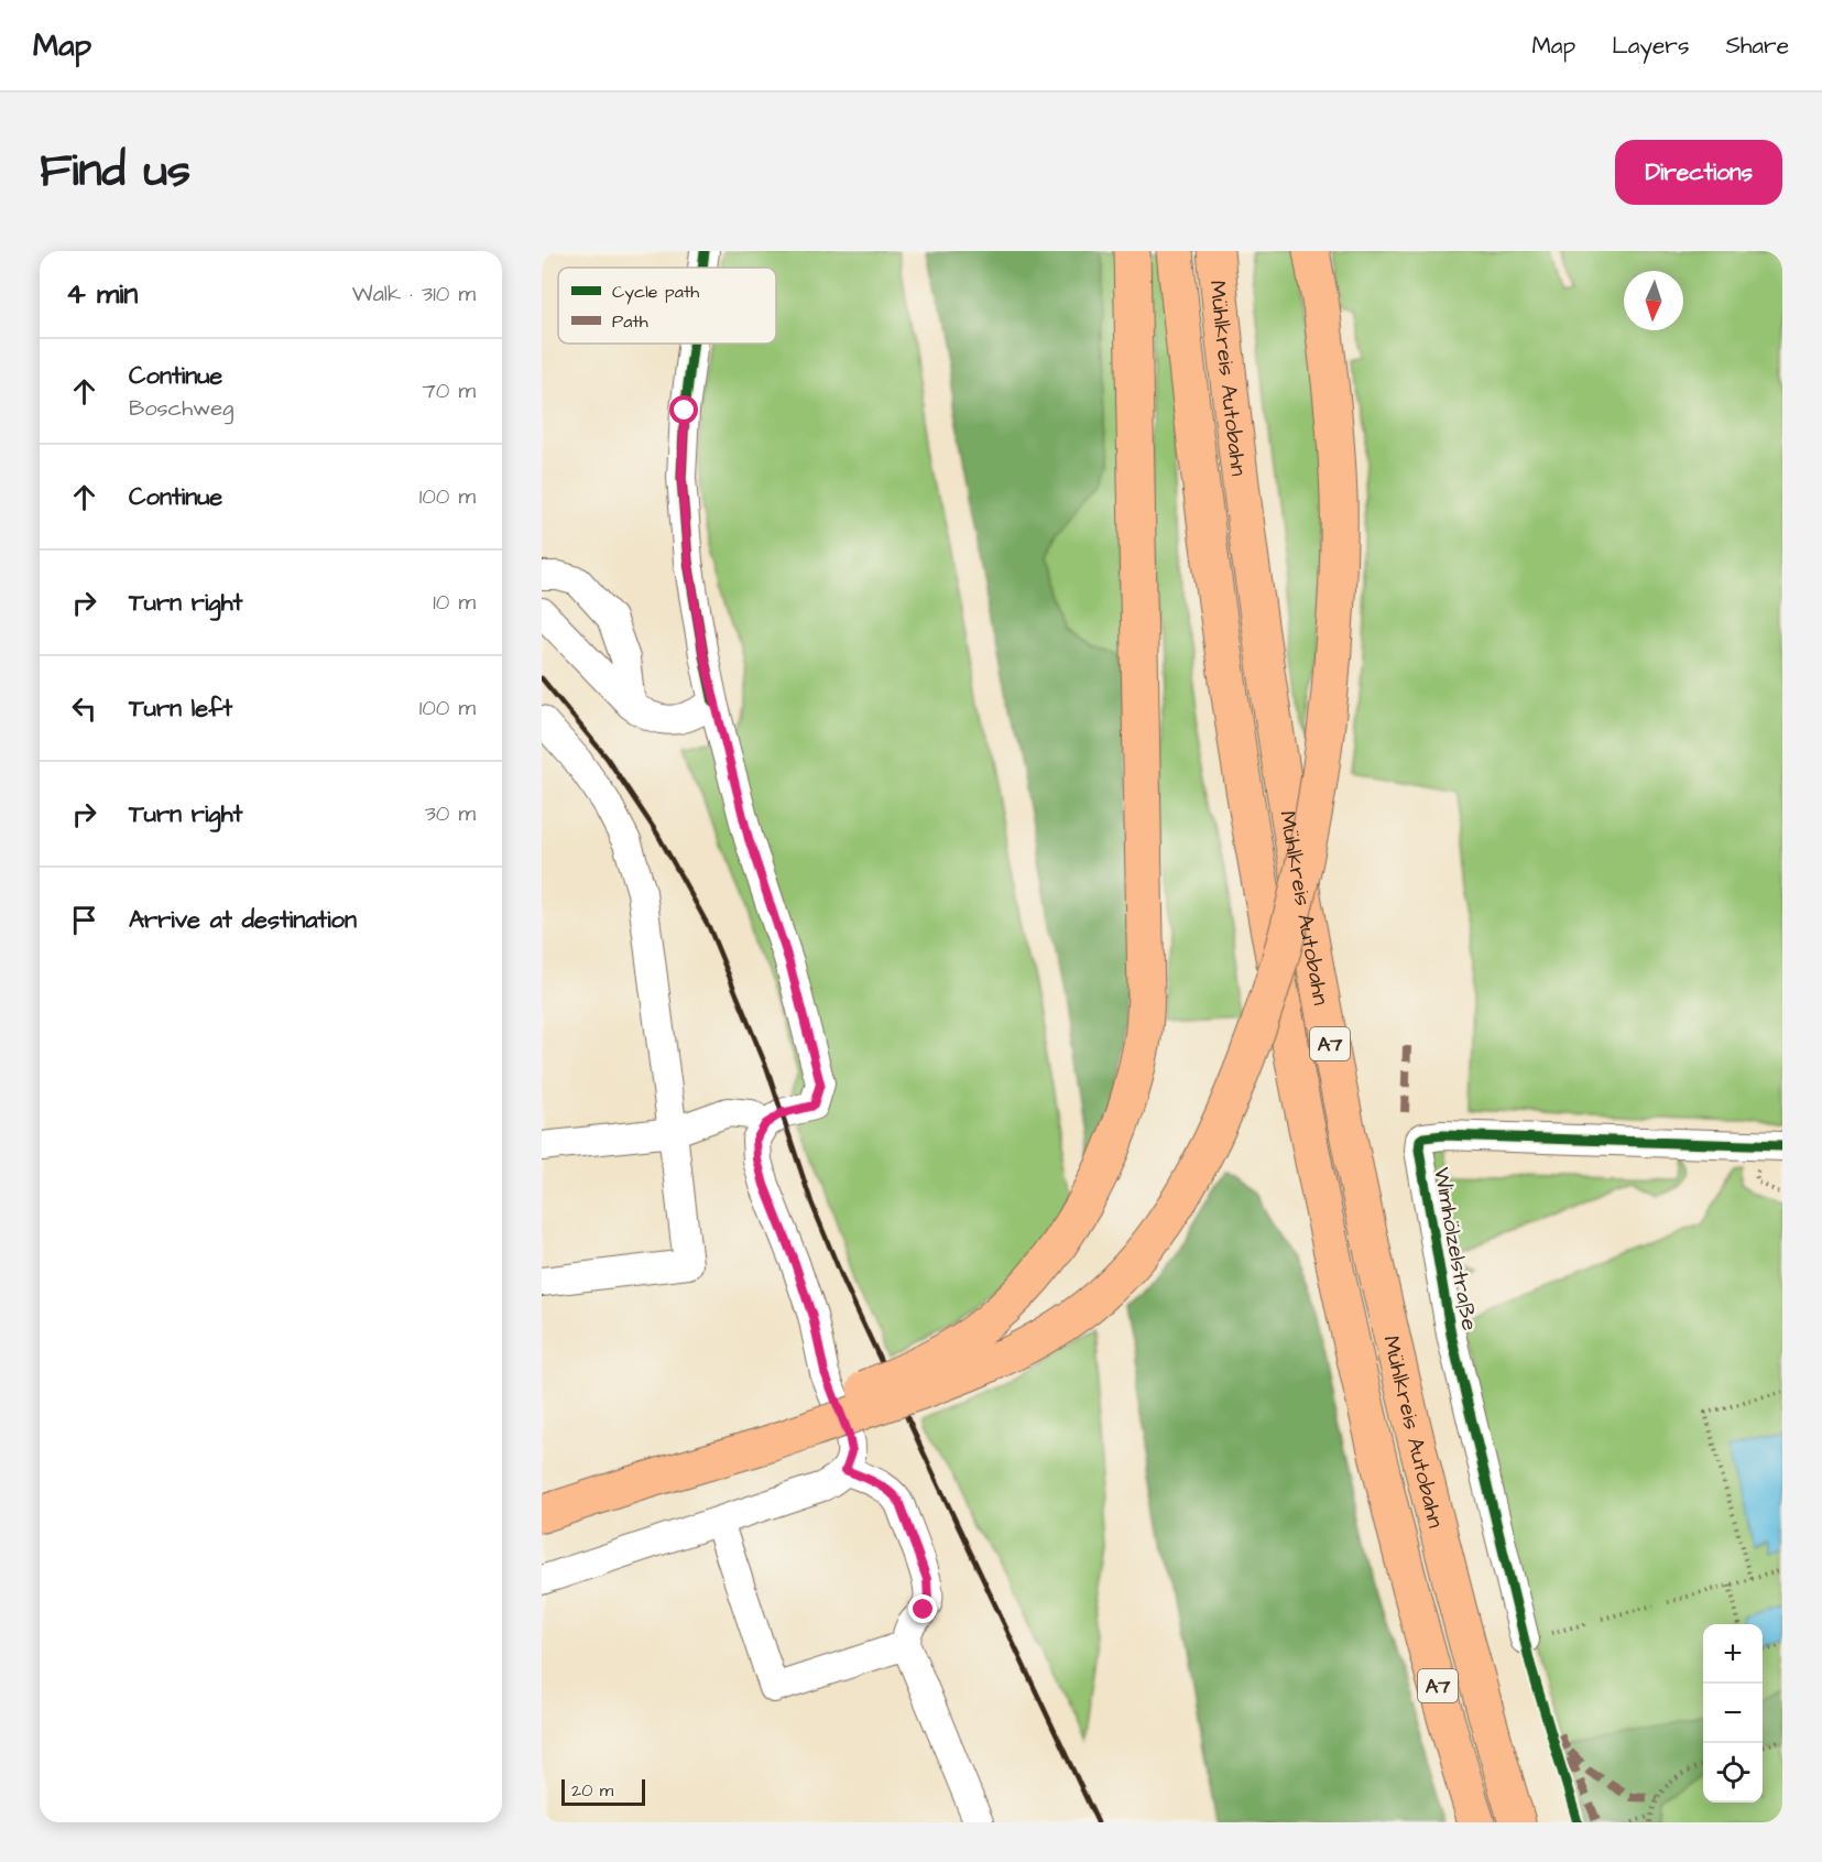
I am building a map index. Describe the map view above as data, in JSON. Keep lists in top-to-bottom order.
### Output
{
  "streets": {
    "highway": ["Mühlkreis Autobahn", "A7"],
    "street": ["Wimhölzelstraße"]
  },
  "legend": ["Cycle path", "Path"],
  "scale_bar": "20 m",
  "north": "bottom",
  "page": {
    "header": "Map",
    "nav": ["Map", "Layers", "Share"],
    "title": "Find us",
    "buttons": "Directions",
    "heading": ["4 min", "Walk · 310 m"],
    "list": [
      ["Continue", "Boschweg", "70 m"],
      ["Continue", "100 m"],
      ["Turn right", "10 m"],
      ["Turn left", "100 m"],
      ["Turn right", "30 m"],
      "Arrive at destination"
    ],
    "map_buttons": ["+", "−"],
    "scale": "20 m"
  }
}
